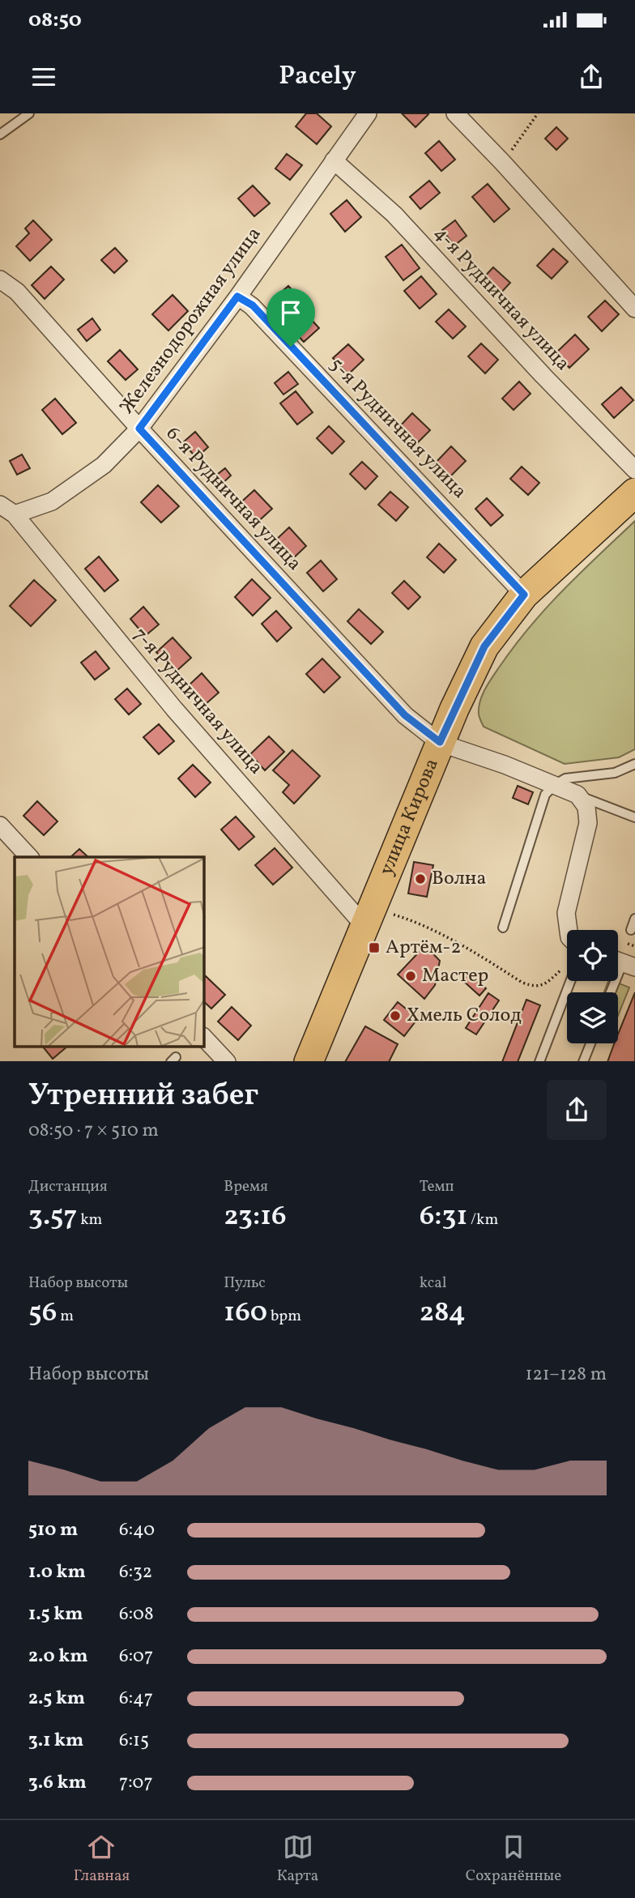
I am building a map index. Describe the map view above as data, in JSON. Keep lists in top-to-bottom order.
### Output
{
  "streets": {
    "main road": ["улица Кирова"],
    "street": [
      "4-я Рудничная улица",
      "Железнодорожная улица",
      "5-я Рудничная улица",
      "6-я Рудничная улица",
      "7-я Рудничная улица"
    ]
  },
  "crossings": [
    ["4-я Рудничная улица", "Железнодорожная улица"],
    ["Железнодорожная улица", "5-я Рудничная улица"],
    ["Железнодорожная улица", "6-я Рудничная улица"],
    ["Железнодорожная улица", "7-я Рудничная улица"],
    ["5-я Рудничная улица", "улица Кирова"],
    ["6-я Рудничная улица", "улица Кирова"],
    ["7-я Рудничная улица", "улица Кирова"]
  ],
  "places": {
    "other": ["Волна", "Мастер", "Хмель Солод"],
    "transit": ["Артём-2"]
  },
  "page": {
    "status": "08:50",
    "header": "Pacely",
    "heading": ["Утренний забег", "08:50 · 7 × 510 m"],
    "stats": [
      ["Дистанция", "3.57 km"],
      ["Время", "23:16"],
      ["Темп", "6:31 /km"],
      ["Набор высоты", "56 m"],
      ["Пульс", "160 bpm"],
      ["kcal", "284"]
    ],
    "chart": ["Набор высоты", "121–128 m"],
    "list": [
      {
        "name": "510 m",
        "note": "6:40"
      },
      {
        "name": "1.0 km",
        "note": "6:32"
      },
      {
        "name": "1.5 km",
        "note": "6:08"
      },
      {
        "name": "2.0 km",
        "note": "6:07"
      },
      {
        "name": "2.5 km",
        "note": "6:47"
      },
      {
        "name": "3.1 km",
        "note": "6:15"
      },
      {
        "name": "3.6 km",
        "note": "7:07"
      }
    ],
    "tabs": ["Главная", "Карта", "Сохранённые"]
  }
}
